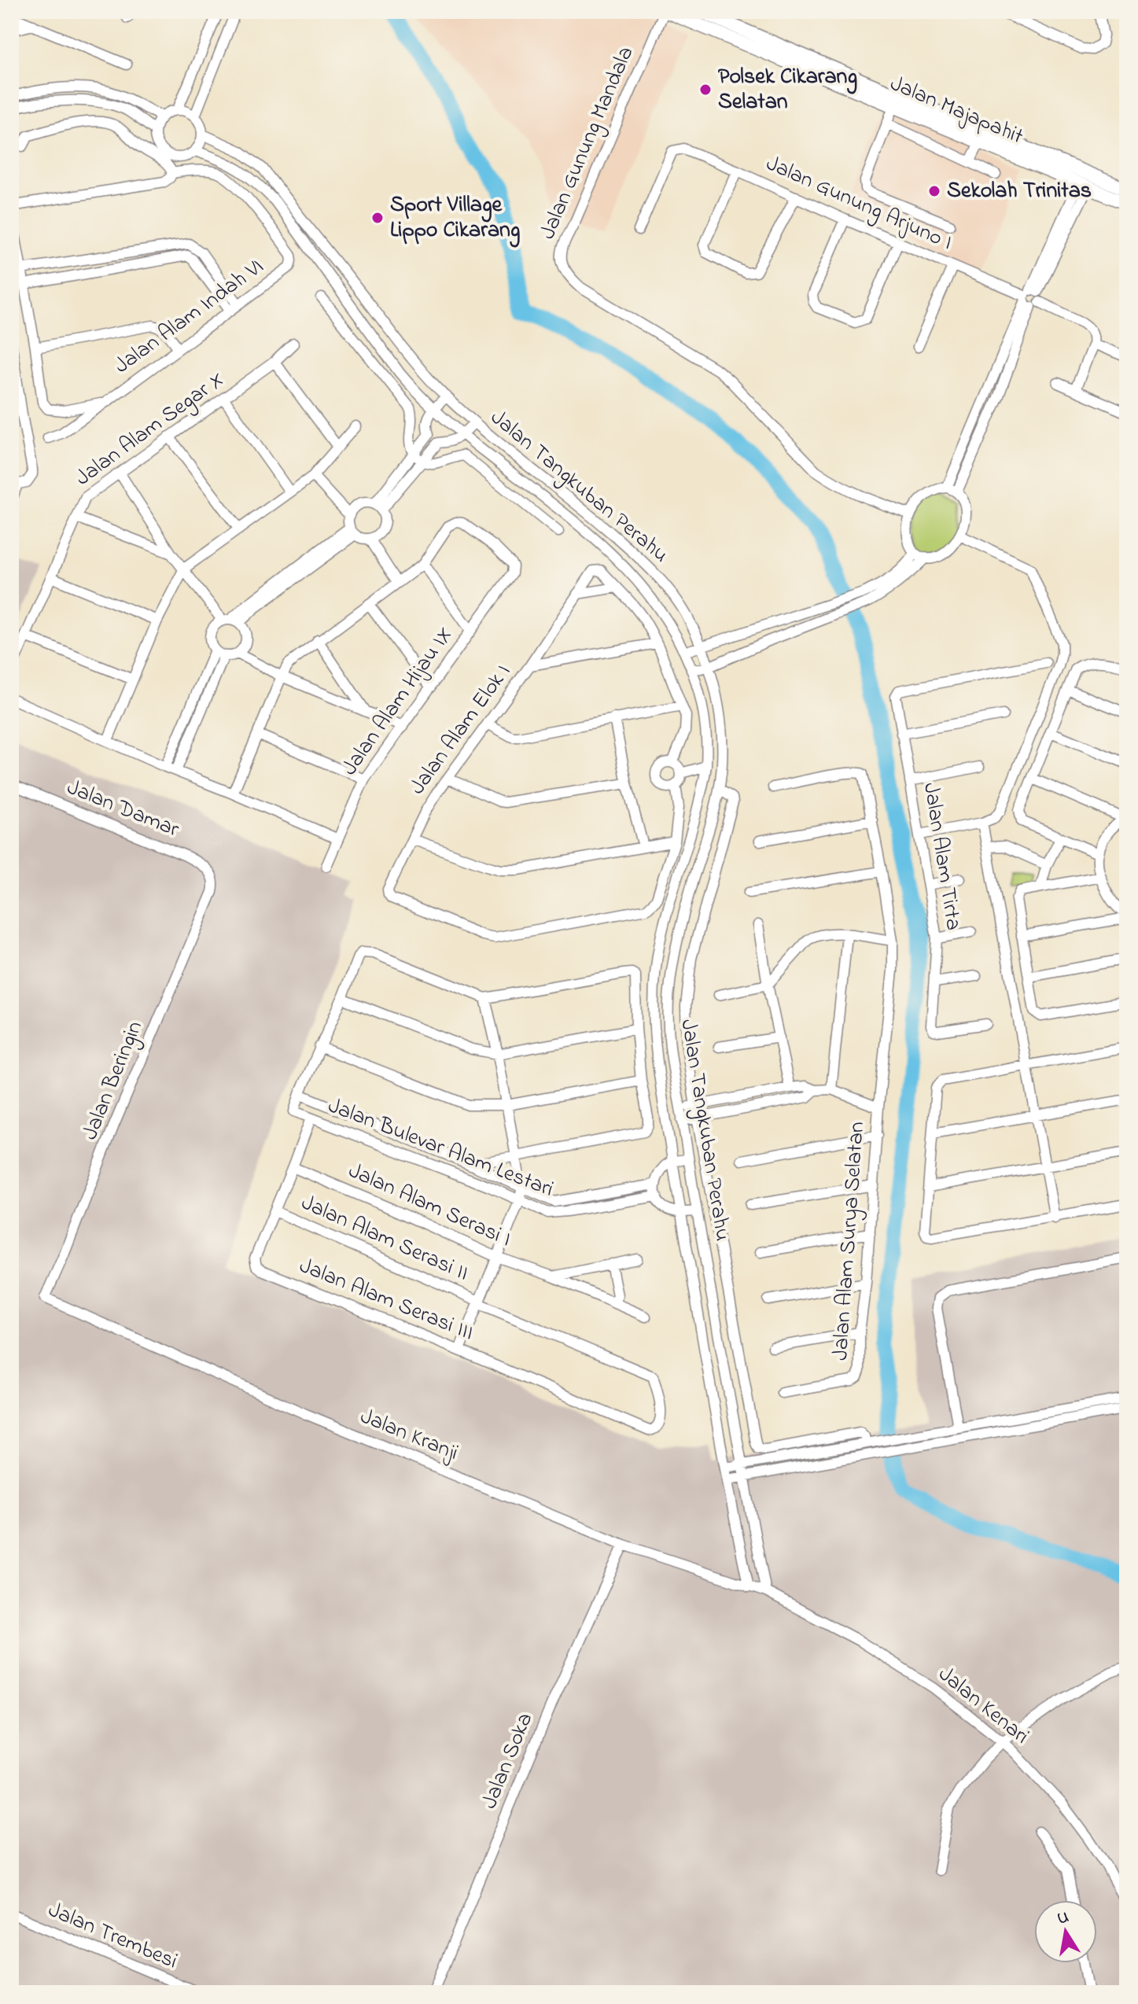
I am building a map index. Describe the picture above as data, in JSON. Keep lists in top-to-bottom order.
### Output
{
  "streets": {
    "street": [
      "Jalan Majapahit",
      "Jalan Gunung Mandala",
      "Jalan Gunung Arjuno I",
      "Jalan Alam Indah VI",
      "Jalan Alam Segar X",
      "Jalan Tangkuban Perahu",
      "Jalan Alam Hijau IX",
      "Jalan Alam Elok I",
      "Jalan Damar",
      "Jalan Alam Tirta",
      "Jalan Beringin",
      "Jalan Bulevar Alam Lestari",
      "Jalan Alam Serasi I",
      "Jalan Alam Serasi II",
      "Jalan Alam Surya Selatan",
      "Jalan Alam Serasi III",
      "Jalan Kranji",
      "Jalan Kenari",
      "Jalan Soka",
      "Jalan Trembesi"
    ]
  },
  "crossings": [
    ["Jalan Majapahit", "Jalan Gunung Mandala"],
    ["Jalan Tangkuban Perahu", "Jalan Kranji"],
    ["Jalan Tangkuban Perahu", "Jalan Kenari"],
    ["Jalan Damar", "Jalan Beringin"],
    ["Jalan Beringin", "Jalan Kranji"],
    ["Jalan Bulevar Alam Lestari", "Jalan Alam Serasi III"],
    ["Jalan Alam Serasi I", "Jalan Alam Serasi III"],
    ["Jalan Alam Serasi II", "Jalan Alam Serasi III"],
    ["Jalan Kranji", "Jalan Kenari"],
    ["Jalan Kranji", "Jalan Soka"]
  ],
  "places": ["Polsek Cikarang Selatan", "Sekolah Trinitas", "Sport Village Lippo Cikarang"],
  "north": "top"
}
